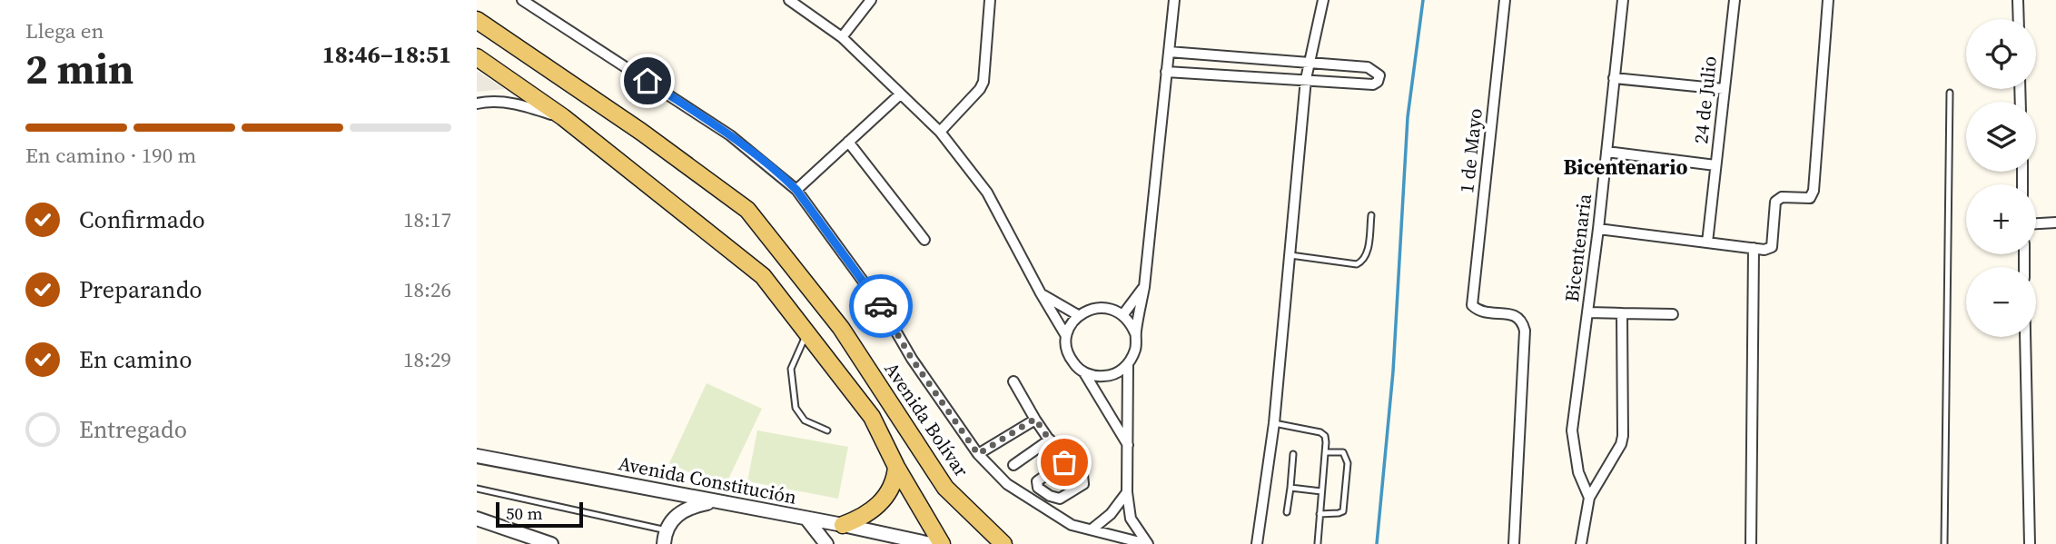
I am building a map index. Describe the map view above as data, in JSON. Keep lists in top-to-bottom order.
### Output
{
  "streets": {
    "main road": ["Avenida Bolívar"],
    "street": [
      "24 de Julio",
      "1 de Mayo",
      "Bicentenaria",
      "Avenida Constitución"
    ]
  },
  "districts": ["Bicentenario"],
  "scale_bar": "50 m",
  "page": {
    "heading": ["2 min", "Llega en", "18:46–18:51"],
    "map_buttons": ["+", "−"],
    "bar": "En camino · 190 m",
    "list": [
      ["Confirmado", "18:17"],
      ["Preparando", "18:26"],
      ["En camino", "18:29"],
      "Entregado"
    ],
    "scale": "50 m"
  }
}
